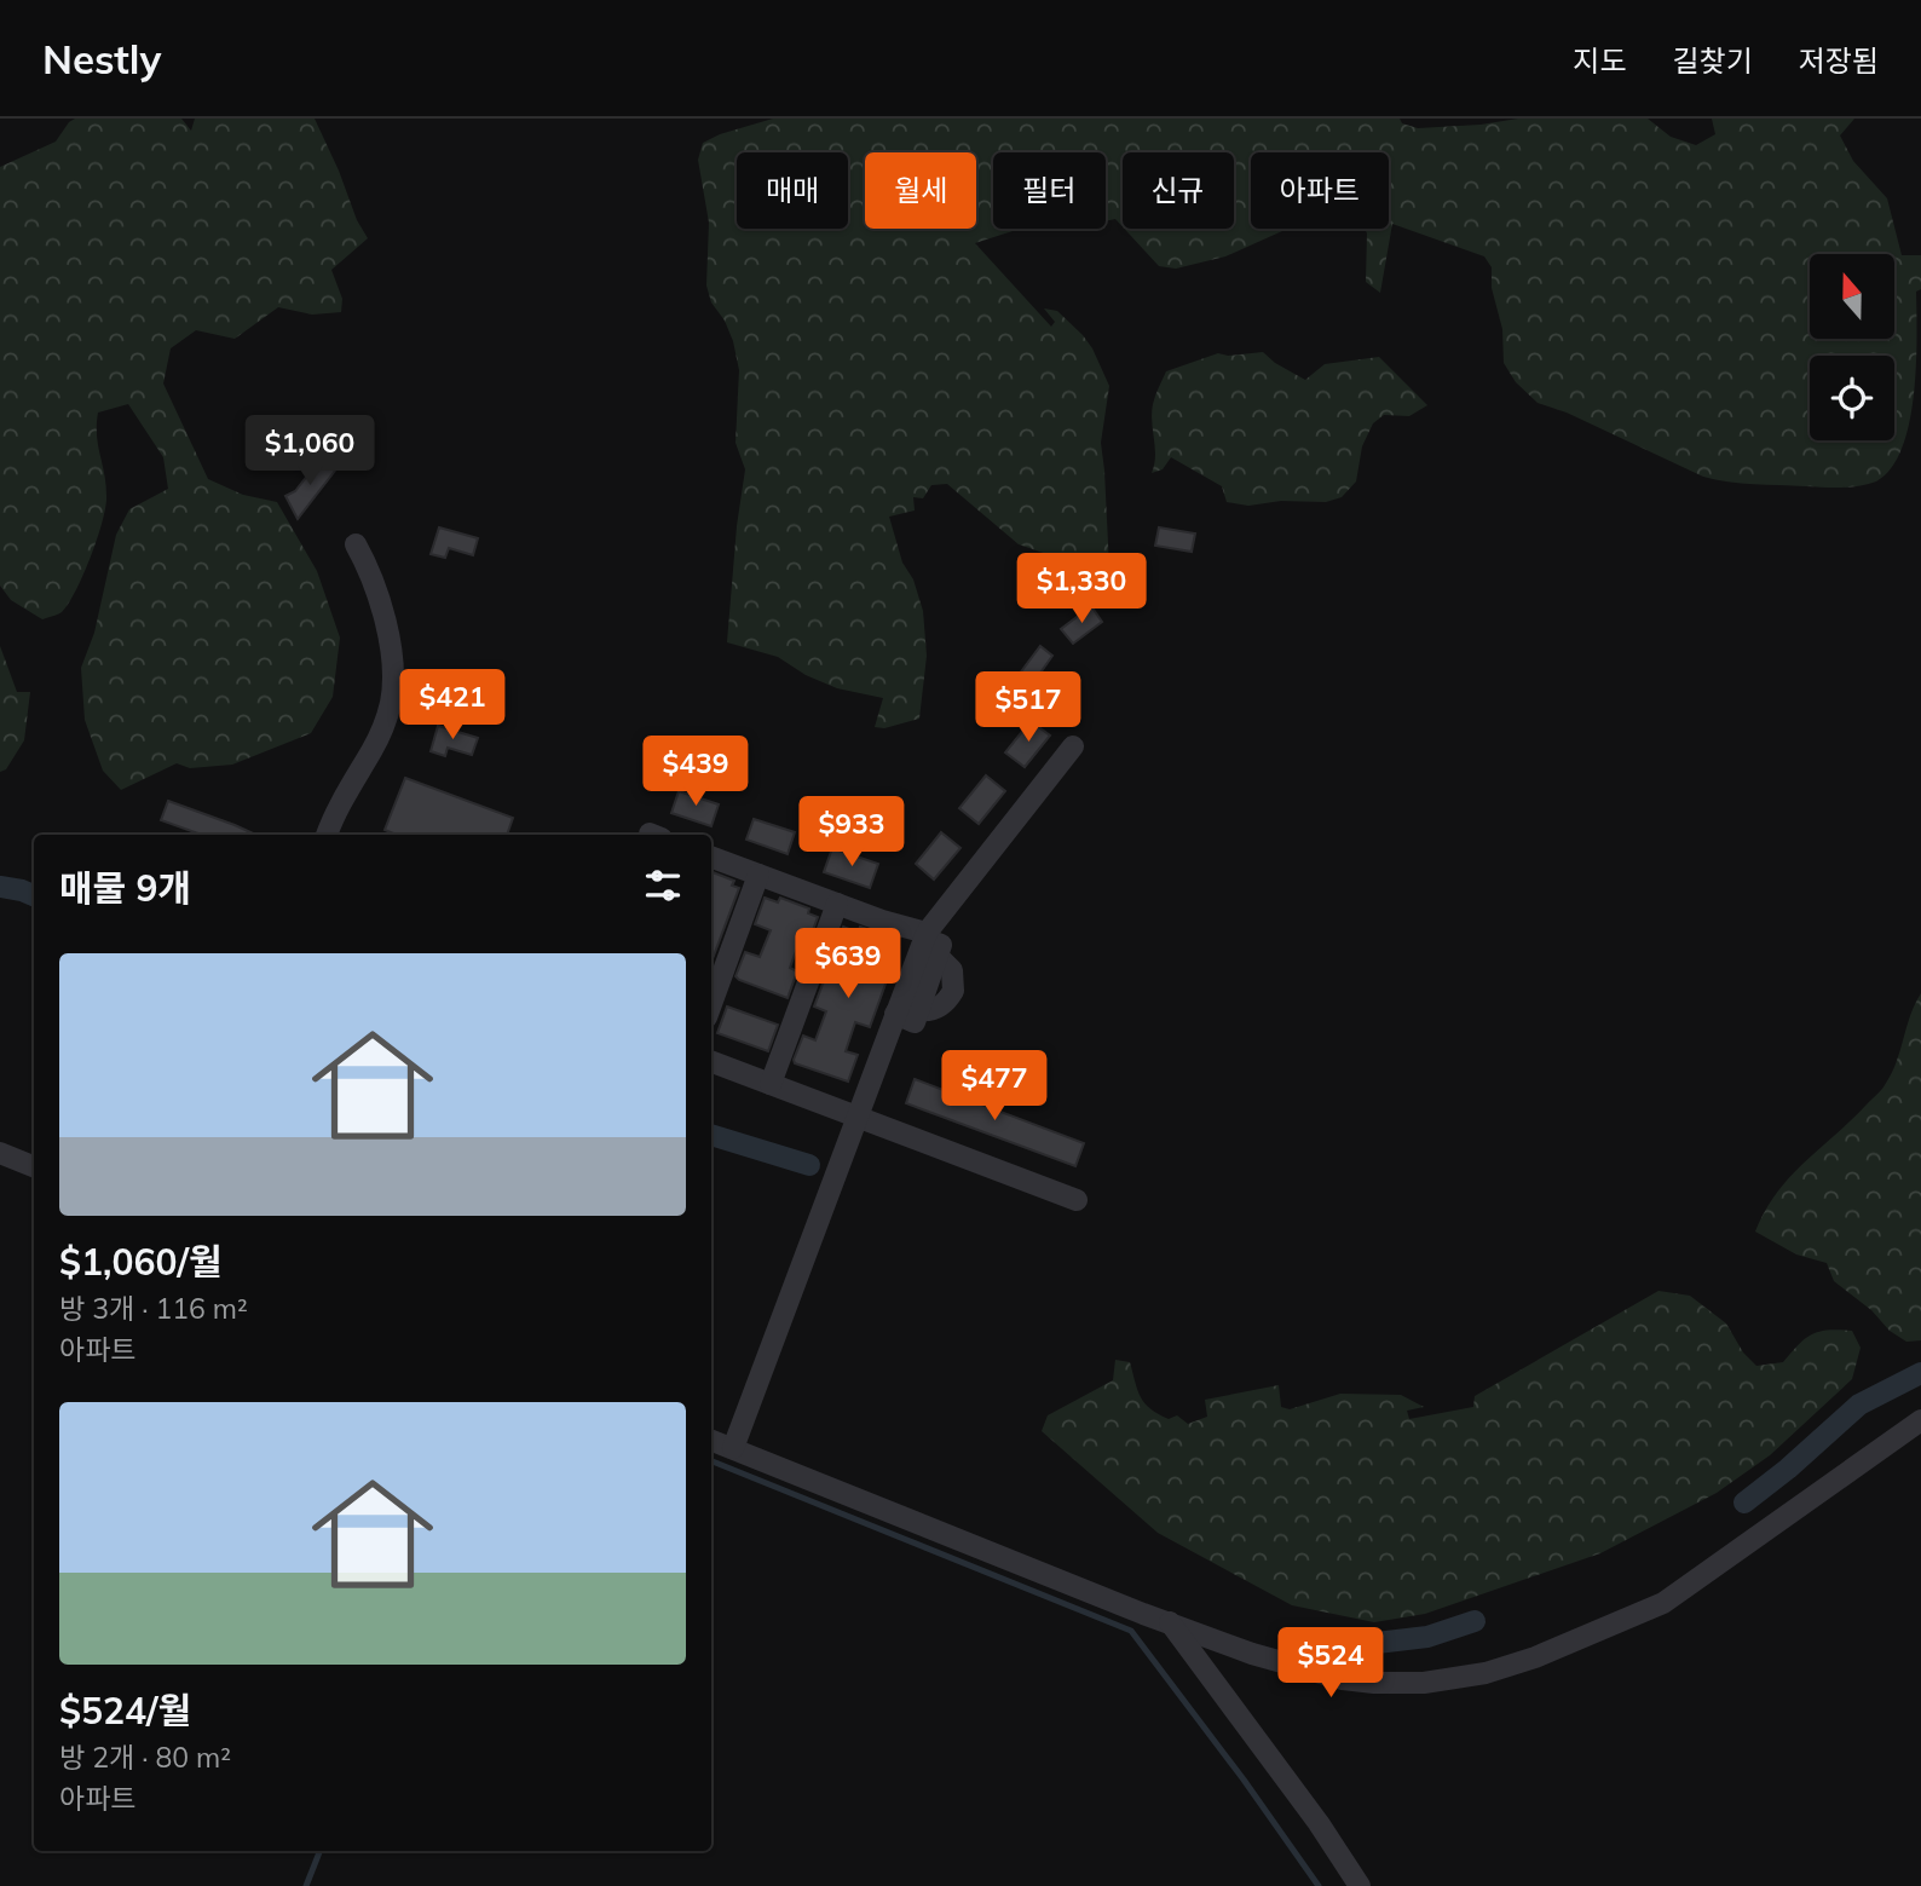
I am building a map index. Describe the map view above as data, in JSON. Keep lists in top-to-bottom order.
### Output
{
  "north": "top",
  "page": {
    "header": "Nestly",
    "nav": ["지도", "길찾기", "저장됨"],
    "chip": [
      "매매",
      "월세",
      "필터",
      "신규",
      "아파트"
    ],
    "price": [
      "$1,060",
      "$1,330",
      "$421",
      "$517",
      "$439",
      "$933",
      "$639",
      "$477",
      "$524"
    ],
    "heading": "매물 9개",
    "list": [
      {
        "name": "$1,060/월",
        "note": "방 3개 · 116 m² · 아파트"
      },
      {
        "name": "$524/월",
        "note": "방 2개 · 80 m² · 아파트"
      }
    ]
  }
}
